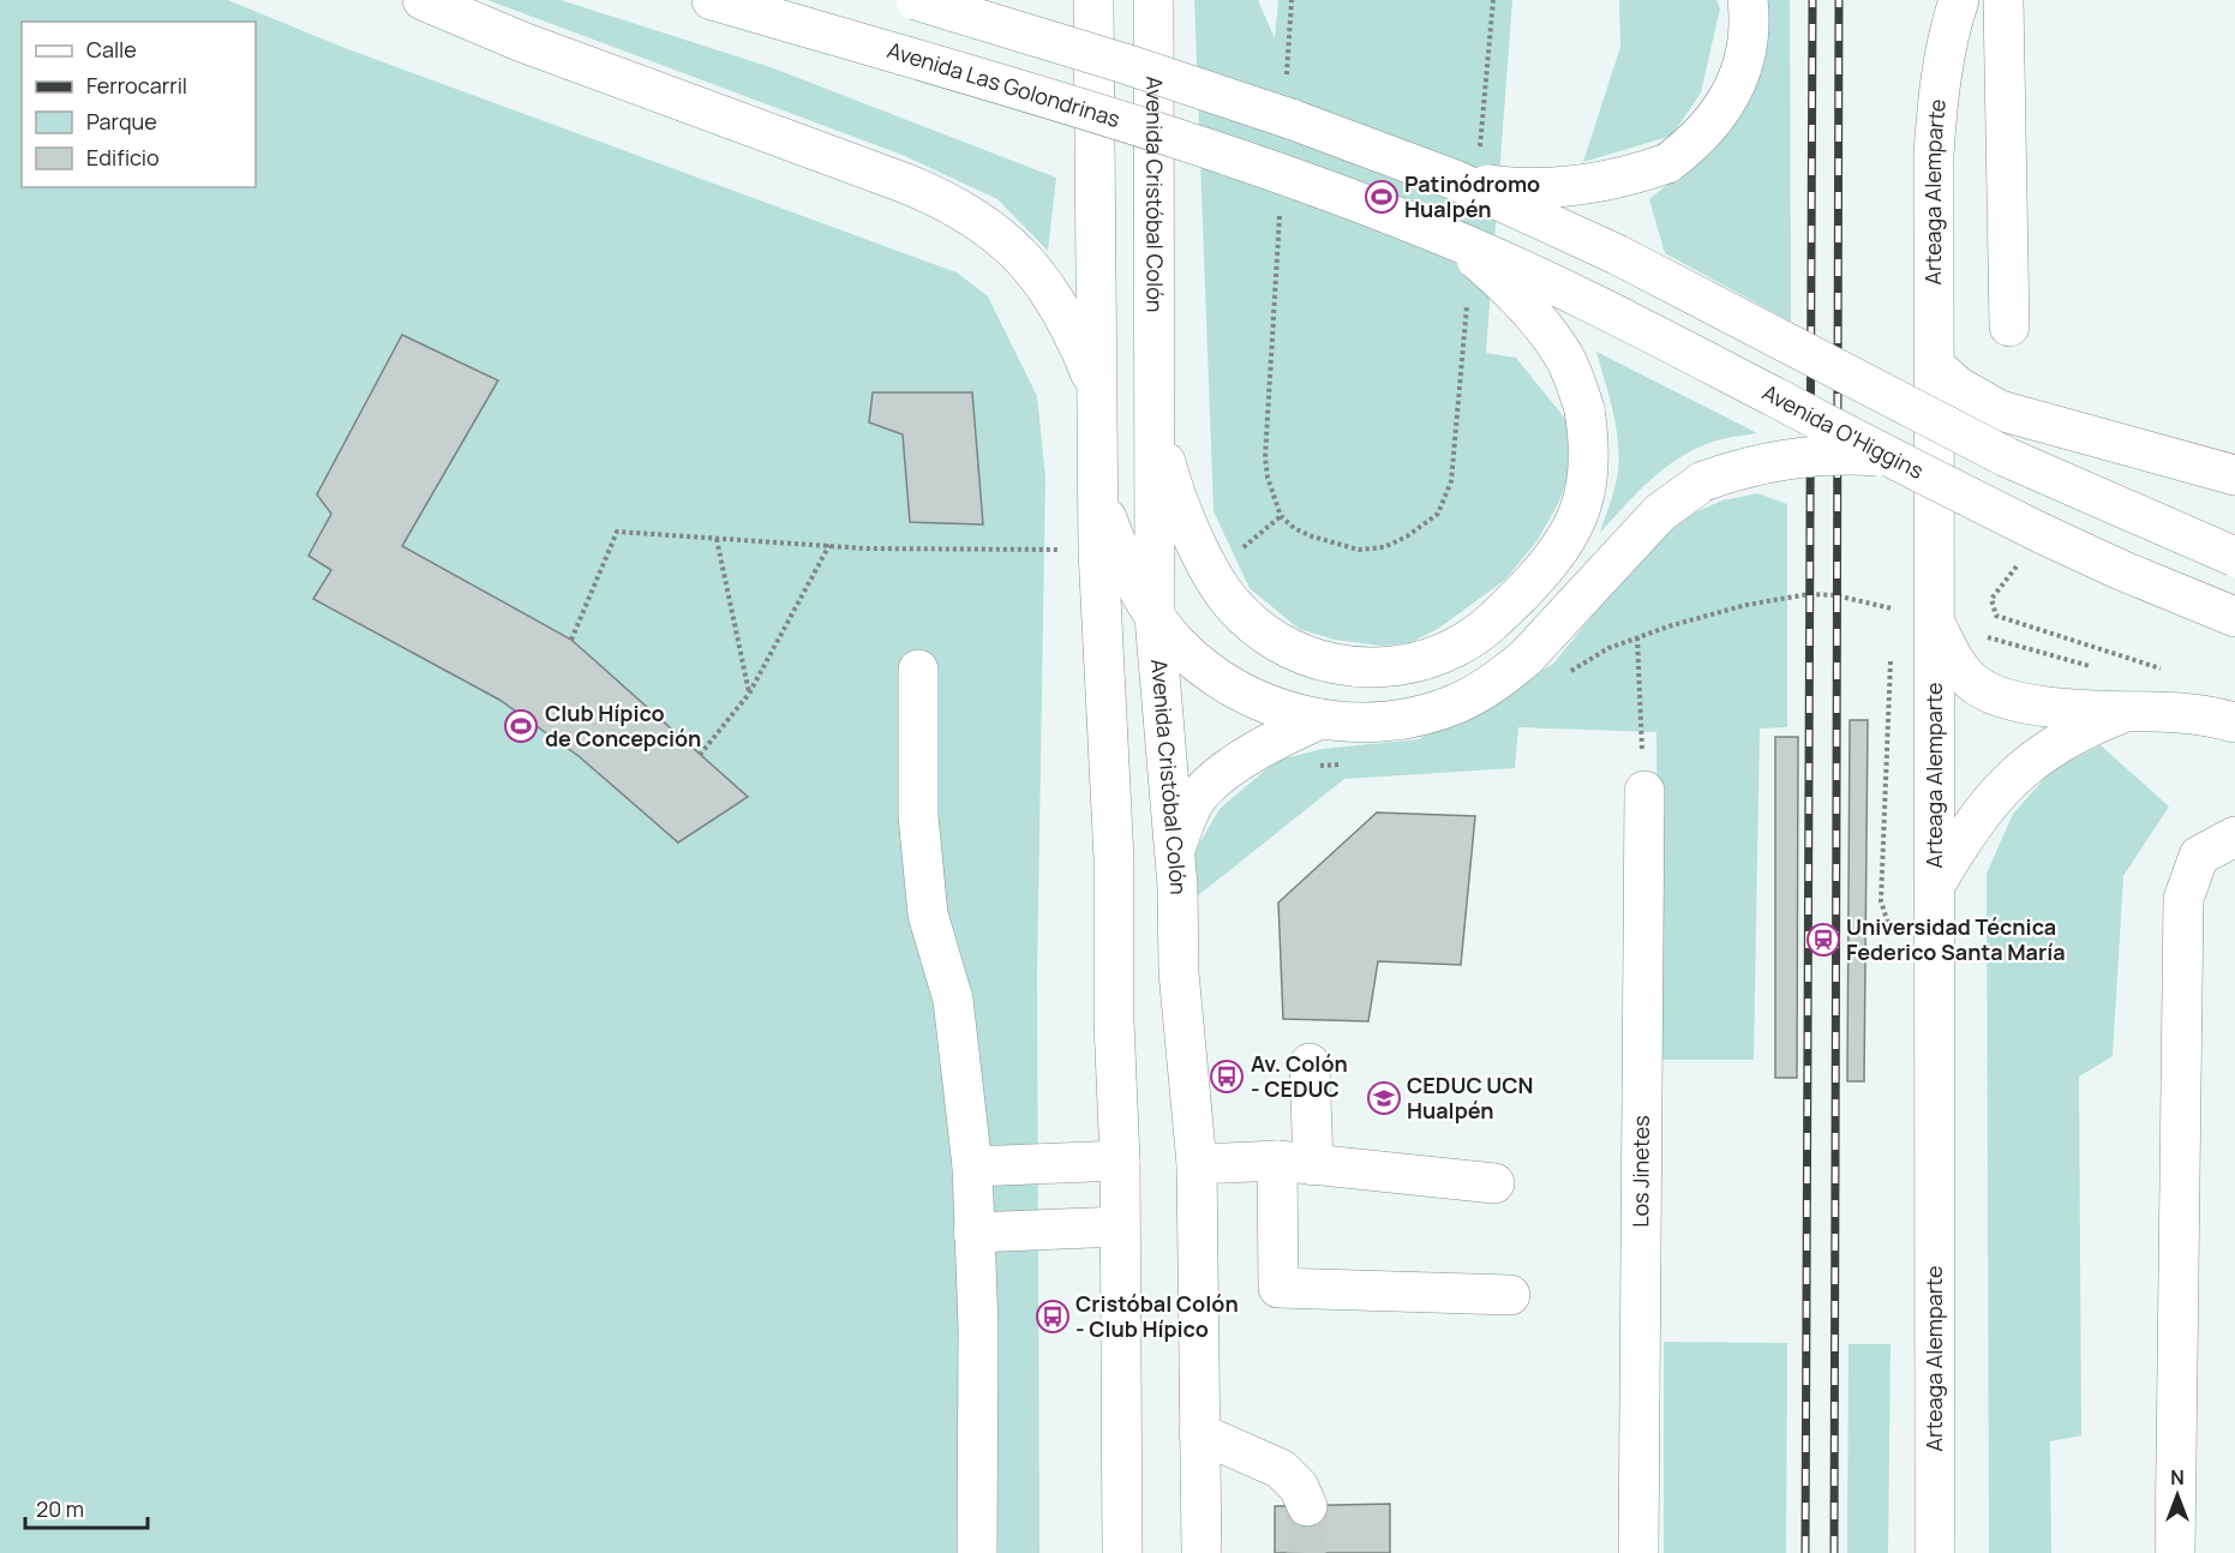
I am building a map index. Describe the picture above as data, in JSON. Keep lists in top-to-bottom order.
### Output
{
  "streets": {
    "main road": [
      "Avenida Las Golondrinas",
      "Arteaga Alemparte",
      "Avenida Cristóbal Colón",
      "Avenida O'Higgins",
      "Los Jinetes"
    ]
  },
  "crossings": [
    ["Avenida Las Golondrinas", "Avenida O'Higgins"]
  ],
  "places": {
    "sports": ["Patinódromo Hualpén", "Club Hípico de Concepción"],
    "station": ["Universidad Técnica Federico Santa María"],
    "bus stop": ["Av. Colón - CEDUC", "Cristóbal Colón - Club Hípico"],
    "school or university": ["CEDUC UCN Hualpén"]
  },
  "legend": [
    "Calle",
    "Ferrocarril",
    "Parque",
    "Edificio"
  ],
  "scale_bar": "20 m",
  "north": "top"
}
